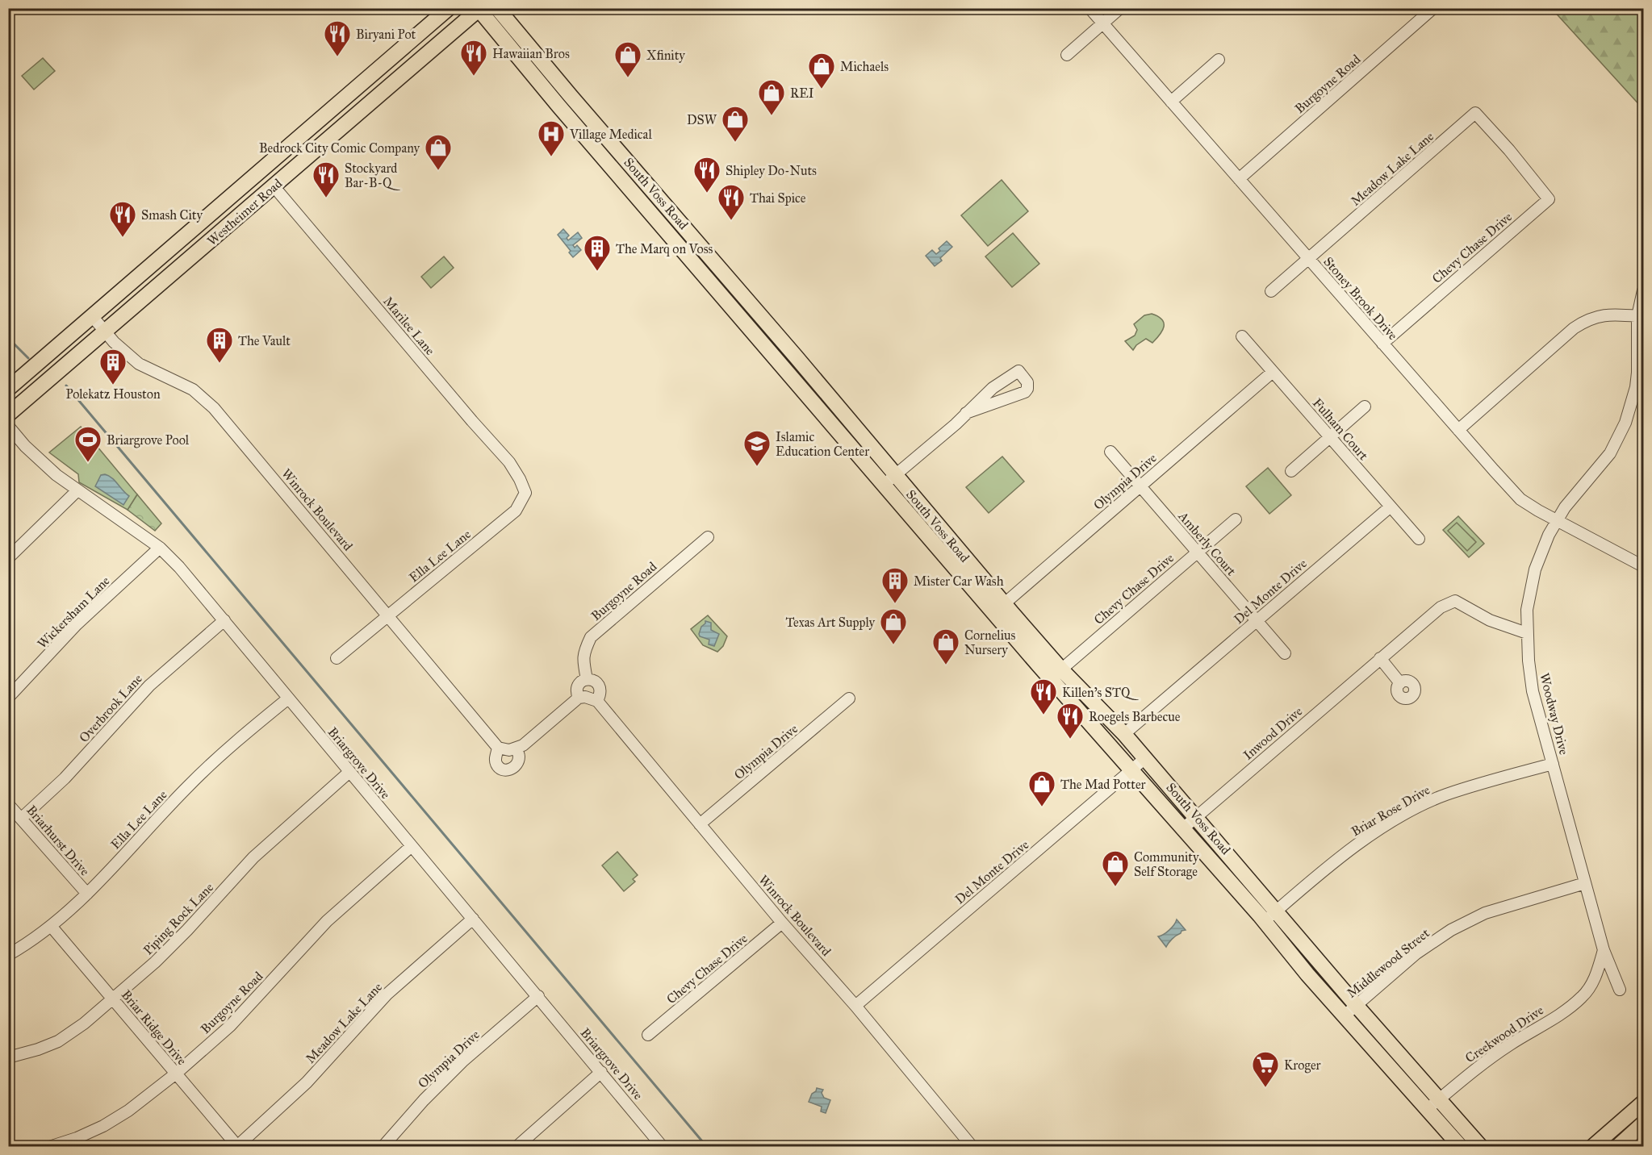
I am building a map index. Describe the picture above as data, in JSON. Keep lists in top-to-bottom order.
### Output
{
  "streets": {
    "main road": ["South Voss Road", "Westheimer Road"],
    "street": [
      "Burgoyne Road",
      "Meadow Lake Lane",
      "Chevy Chase Drive",
      "Stoney Brook Drive",
      "Marilee Lane",
      "Fulham Court",
      "Olympia Drive",
      "Winrock Boulevard",
      "Amberly Court",
      "Ella Lee Lane",
      "Del Monte Drive",
      "Wickersham Lane",
      "Overbrook Lane",
      "Woodway Drive",
      "Inwood Drive",
      "Briargrove Drive",
      "Briar Rose Drive",
      "Briarhurst Drive",
      "Piping Rock Lane",
      "Middlewood Street",
      "Briar Ridge Drive",
      "Creekwood Drive"
    ]
  },
  "crossings": [
    ["Burgoyne Road", "Stoney Brook Drive"],
    ["Burgoyne Road", "Winrock Boulevard"],
    ["Burgoyne Road", "Briargrove Drive"],
    ["Burgoyne Road", "Briar Ridge Drive"],
    ["Meadow Lake Lane", "Chevy Chase Drive"],
    ["Meadow Lake Lane", "Stoney Brook Drive"],
    ["Meadow Lake Lane", "Briargrove Drive"],
    ["Meadow Lake Lane", "Briar Ridge Drive"],
    ["South Voss Road", "Westheimer Road"],
    ["South Voss Road", "Chevy Chase Drive"],
    ["South Voss Road", "Olympia Drive"],
    ["South Voss Road", "Del Monte Drive"],
    ["South Voss Road", "Inwood Drive"],
    ["South Voss Road", "Briar Rose Drive"],
    ["South Voss Road", "Middlewood Street"],
    ["South Voss Road", "Creekwood Drive"],
    ["Westheimer Road", "Marilee Lane"],
    ["Westheimer Road", "Winrock Boulevard"],
    ["Chevy Chase Drive", "Stoney Brook Drive"],
    ["Chevy Chase Drive", "Winrock Boulevard"],
    ["Chevy Chase Drive", "Amberly Court"],
    ["Stoney Brook Drive", "Woodway Drive"],
    ["Marilee Lane", "Ella Lee Lane"],
    ["Fulham Court", "Olympia Drive"],
    ["Fulham Court", "Del Monte Drive"],
    ["Olympia Drive", "Winrock Boulevard"],
    ["Olympia Drive", "Amberly Court"],
    ["Olympia Drive", "Briargrove Drive"],
    ["Winrock Boulevard", "Ella Lee Lane"],
    ["Winrock Boulevard", "Del Monte Drive"],
    ["Amberly Court", "Del Monte Drive"],
    ["Ella Lee Lane", "Briargrove Drive"],
    ["Ella Lee Lane", "Briarhurst Drive"],
    ["Ella Lee Lane", "Briar Ridge Drive"],
    ["Wickersham Lane", "Briargrove Drive"],
    ["Overbrook Lane", "Briargrove Drive"],
    ["Overbrook Lane", "Briarhurst Drive"],
    ["Woodway Drive", "Inwood Drive"],
    ["Woodway Drive", "Briar Rose Drive"],
    ["Woodway Drive", "Middlewood Street"],
    ["Woodway Drive", "Creekwood Drive"],
    ["Briargrove Drive", "Piping Rock Lane"],
    ["Piping Rock Lane", "Briar Ridge Drive"]
  ],
  "places": {
    "restaurant": [
      "Biryani Pot",
      "Hawaiian Bros",
      "Shipley Do-Nuts",
      "Stockyard Bar-B-Q",
      "Thai Spice",
      "Smash City",
      "Killen’s STQ",
      "Roegels Barbecue"
    ],
    "shop": [
      "Xfinity",
      "Michaels",
      "REI",
      "DSW",
      "Bedrock City Comic Company",
      "Texas Art Supply",
      "Cornelius Nursery",
      "The Mad Potter",
      "Community Self Storage"
    ],
    "hospital": ["Village Medical"],
    "building": [
      "The Marq on Voss",
      "The Vault",
      "Polekatz Houston",
      "Mister Car Wash"
    ],
    "sports": ["Briargrove Pool"],
    "school or university": ["Islamic Education Center"],
    "supermarket": ["Kroger"]
  }
}
